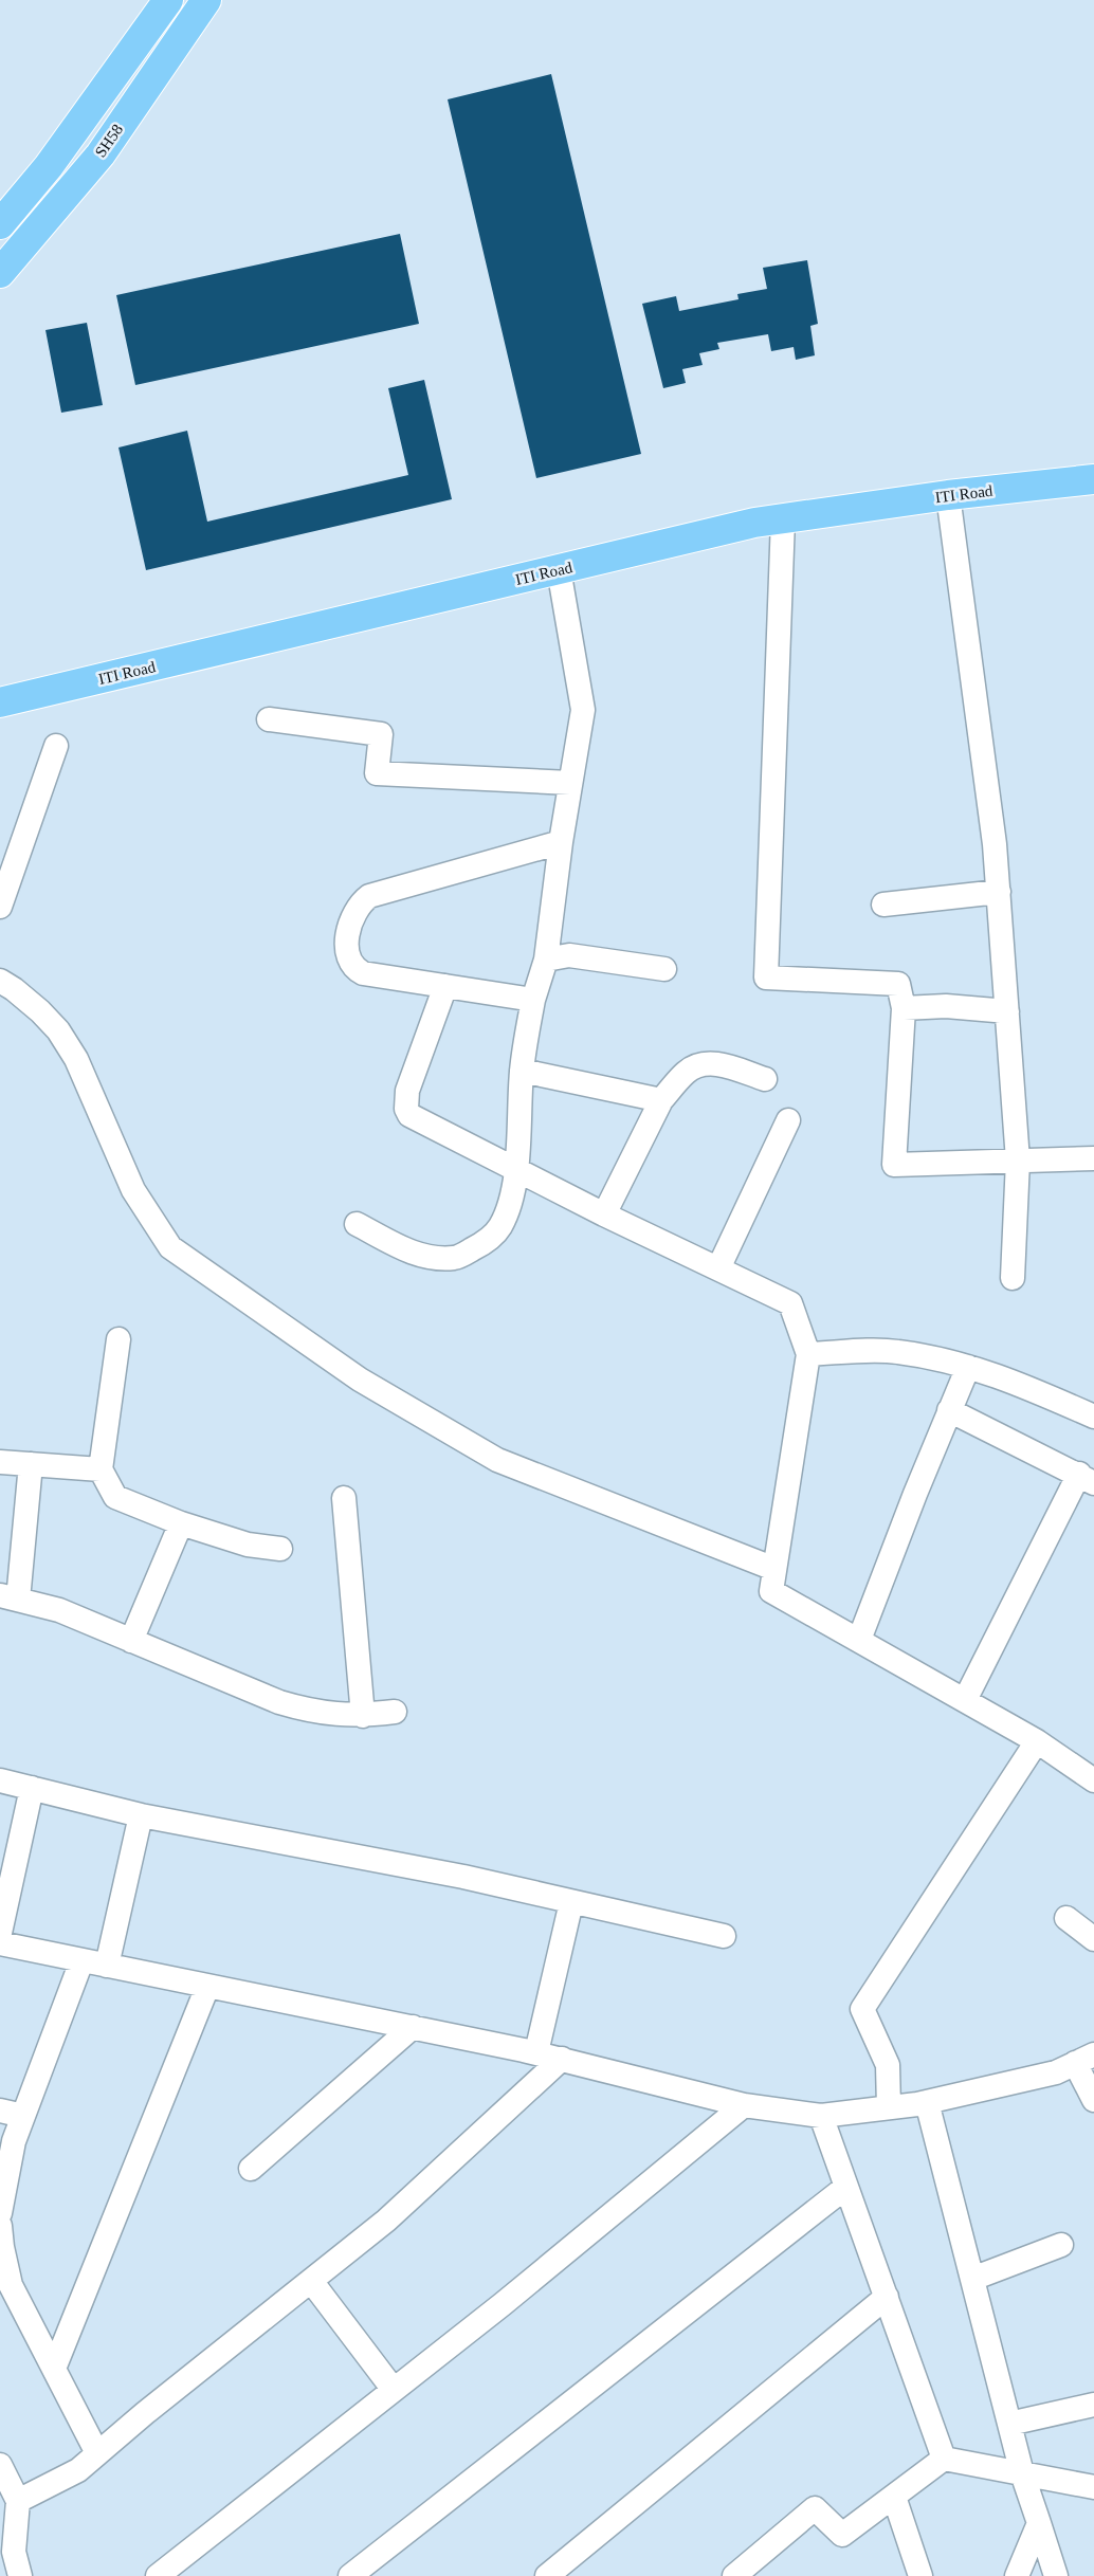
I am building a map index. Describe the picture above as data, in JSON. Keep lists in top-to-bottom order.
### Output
{
  "streets": {
    "main road": ["SH58", "ITI Road"]
  }
}
